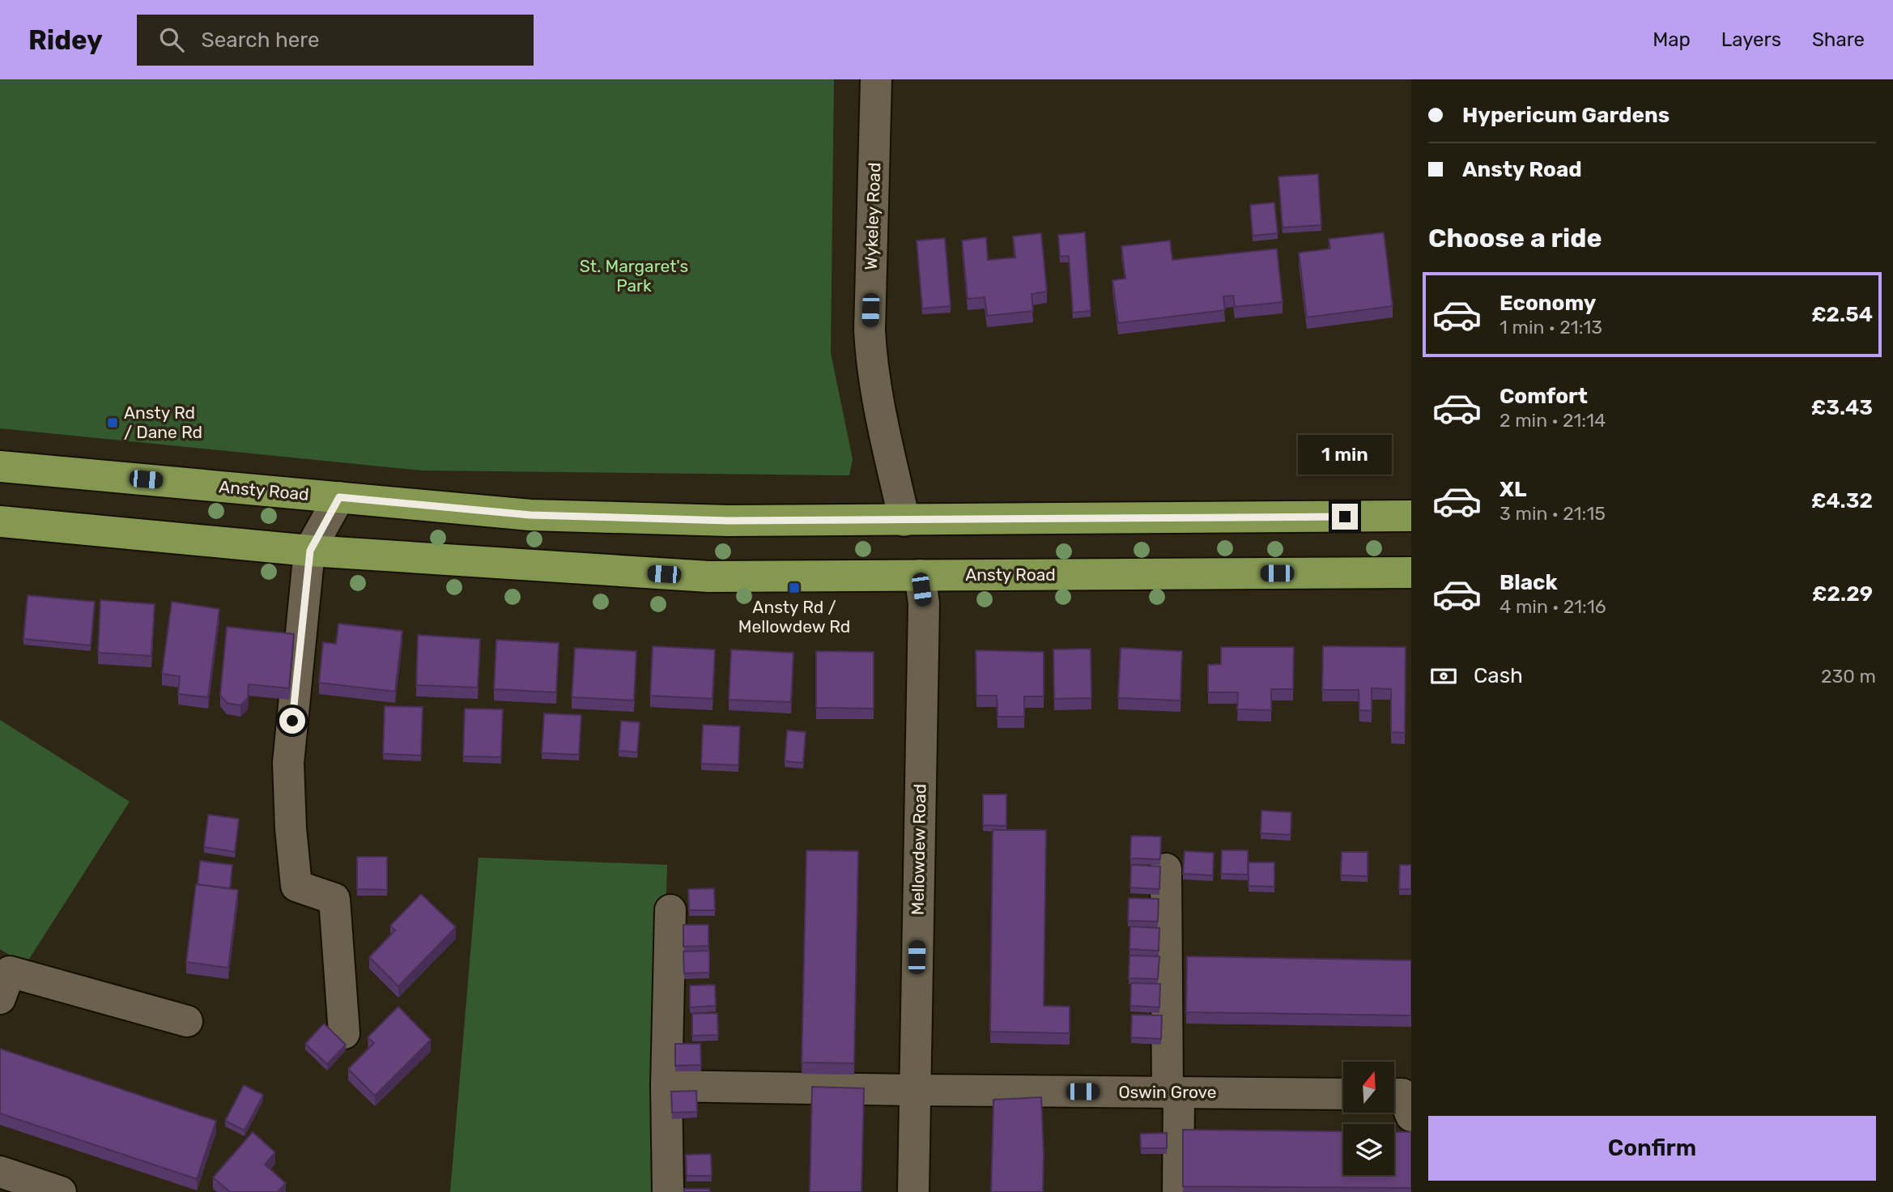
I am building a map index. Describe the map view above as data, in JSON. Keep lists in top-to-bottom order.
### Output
{
  "streets": {
    "highway": ["Ansty Road"],
    "street": ["Wykeley Road", "Mellowdew Road", "Oswin Grove"]
  },
  "crossings": [
    ["Wykeley Road", "Ansty Road"],
    ["Ansty Road", "Mellowdew Road"],
    ["Mellowdew Road", "Oswin Grove"]
  ],
  "parks": ["St. Margaret's Park"],
  "places": {
    "transit": ["Ansty Rd / Dane Rd", "Ansty Rd / Mellowdew Rd"]
  },
  "north": "top",
  "page": {
    "header": "Ridey",
    "search": "Search here",
    "nav": ["Map", "Layers", "Share"],
    "banner": ["Hypericum Gardens", "Ansty Road"],
    "heading": "Choose a ride",
    "list": [
      {
        "name": "Economy",
        "note": "1 min · 21:13",
        "value": "£2.54"
      },
      {
        "name": "Comfort",
        "note": "2 min · 21:14",
        "value": "£3.43"
      },
      {
        "name": "XL",
        "note": "3 min · 21:15",
        "value": "£4.32"
      },
      {
        "name": "Black",
        "note": "4 min · 21:16",
        "value": "£2.29"
      }
    ],
    "bubble": "1 min",
    "pay": ["Cash", "230 m"],
    "buttons": "Confirm"
  }
}
